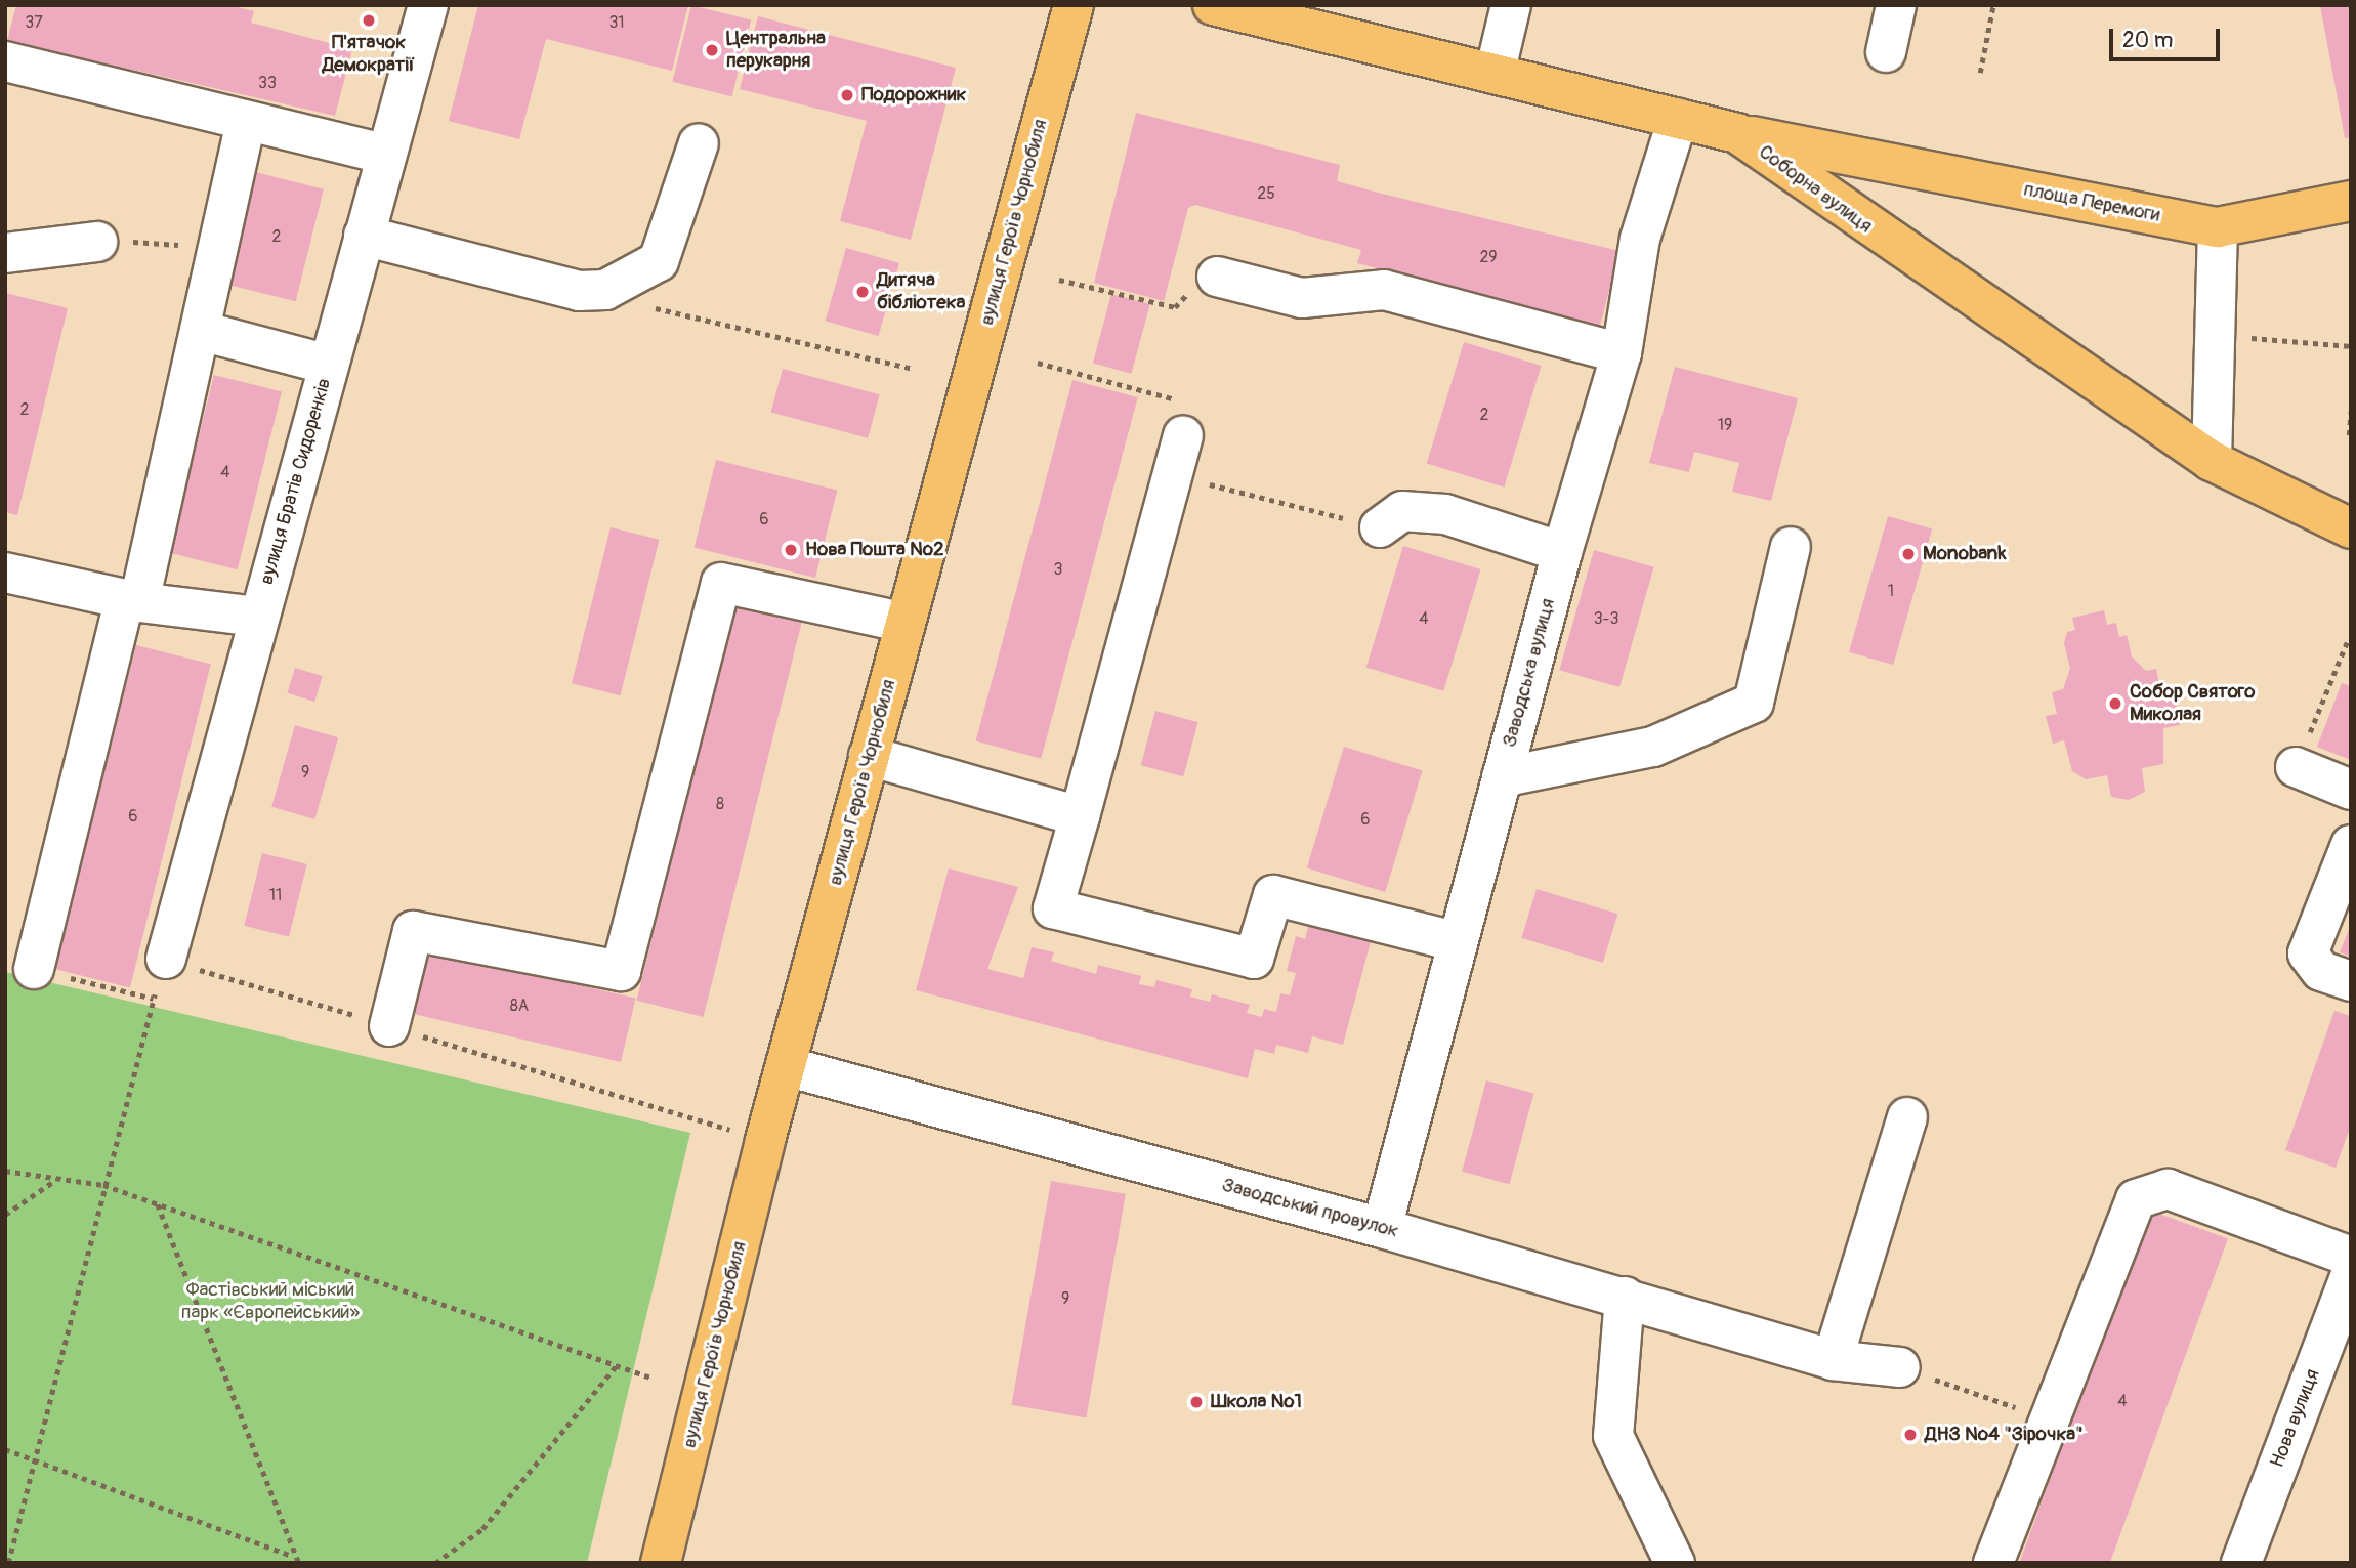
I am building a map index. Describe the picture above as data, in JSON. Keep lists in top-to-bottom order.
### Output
{
  "streets": {
    "main road": ["Соборна вулиця", "площа Перемоги", "вулиця Героїв Чорнобиля"],
    "street": [
      "вулиця Братів Сидоренків",
      "Заводська вулиця",
      "Заводський провулок",
      "Нова вулиця"
    ]
  },
  "crossings": [
    ["Соборна вулиця", "площа Перемоги"],
    ["Соборна вулиця", "Заводська вулиця"],
    ["вулиця Героїв Чорнобиля", "Заводський провулок"],
    ["Заводська вулиця", "Заводський провулок"]
  ],
  "parks": ["Фастівський міський парк «Європейський»"],
  "places": [
    "П'ятачок Демократії",
    "Центральна перукарня",
    "Подорожник",
    "Дитяча бібліотека",
    "Нова Пошта №2",
    "Monobank",
    "Собор Святого Миколая",
    "Школа №1",
    "ДНЗ №4 \"Зірочка\""
  ],
  "house_numbers": [
    "37",
    "31",
    "33",
    "25",
    "2",
    "29",
    "2",
    "2",
    "19",
    "4",
    "6",
    "3",
    "1",
    "4",
    "3-3",
    "9",
    "8",
    "6",
    "6",
    "11",
    "8А",
    "9",
    "4"
  ],
  "scale_bar": "20 m"
}
